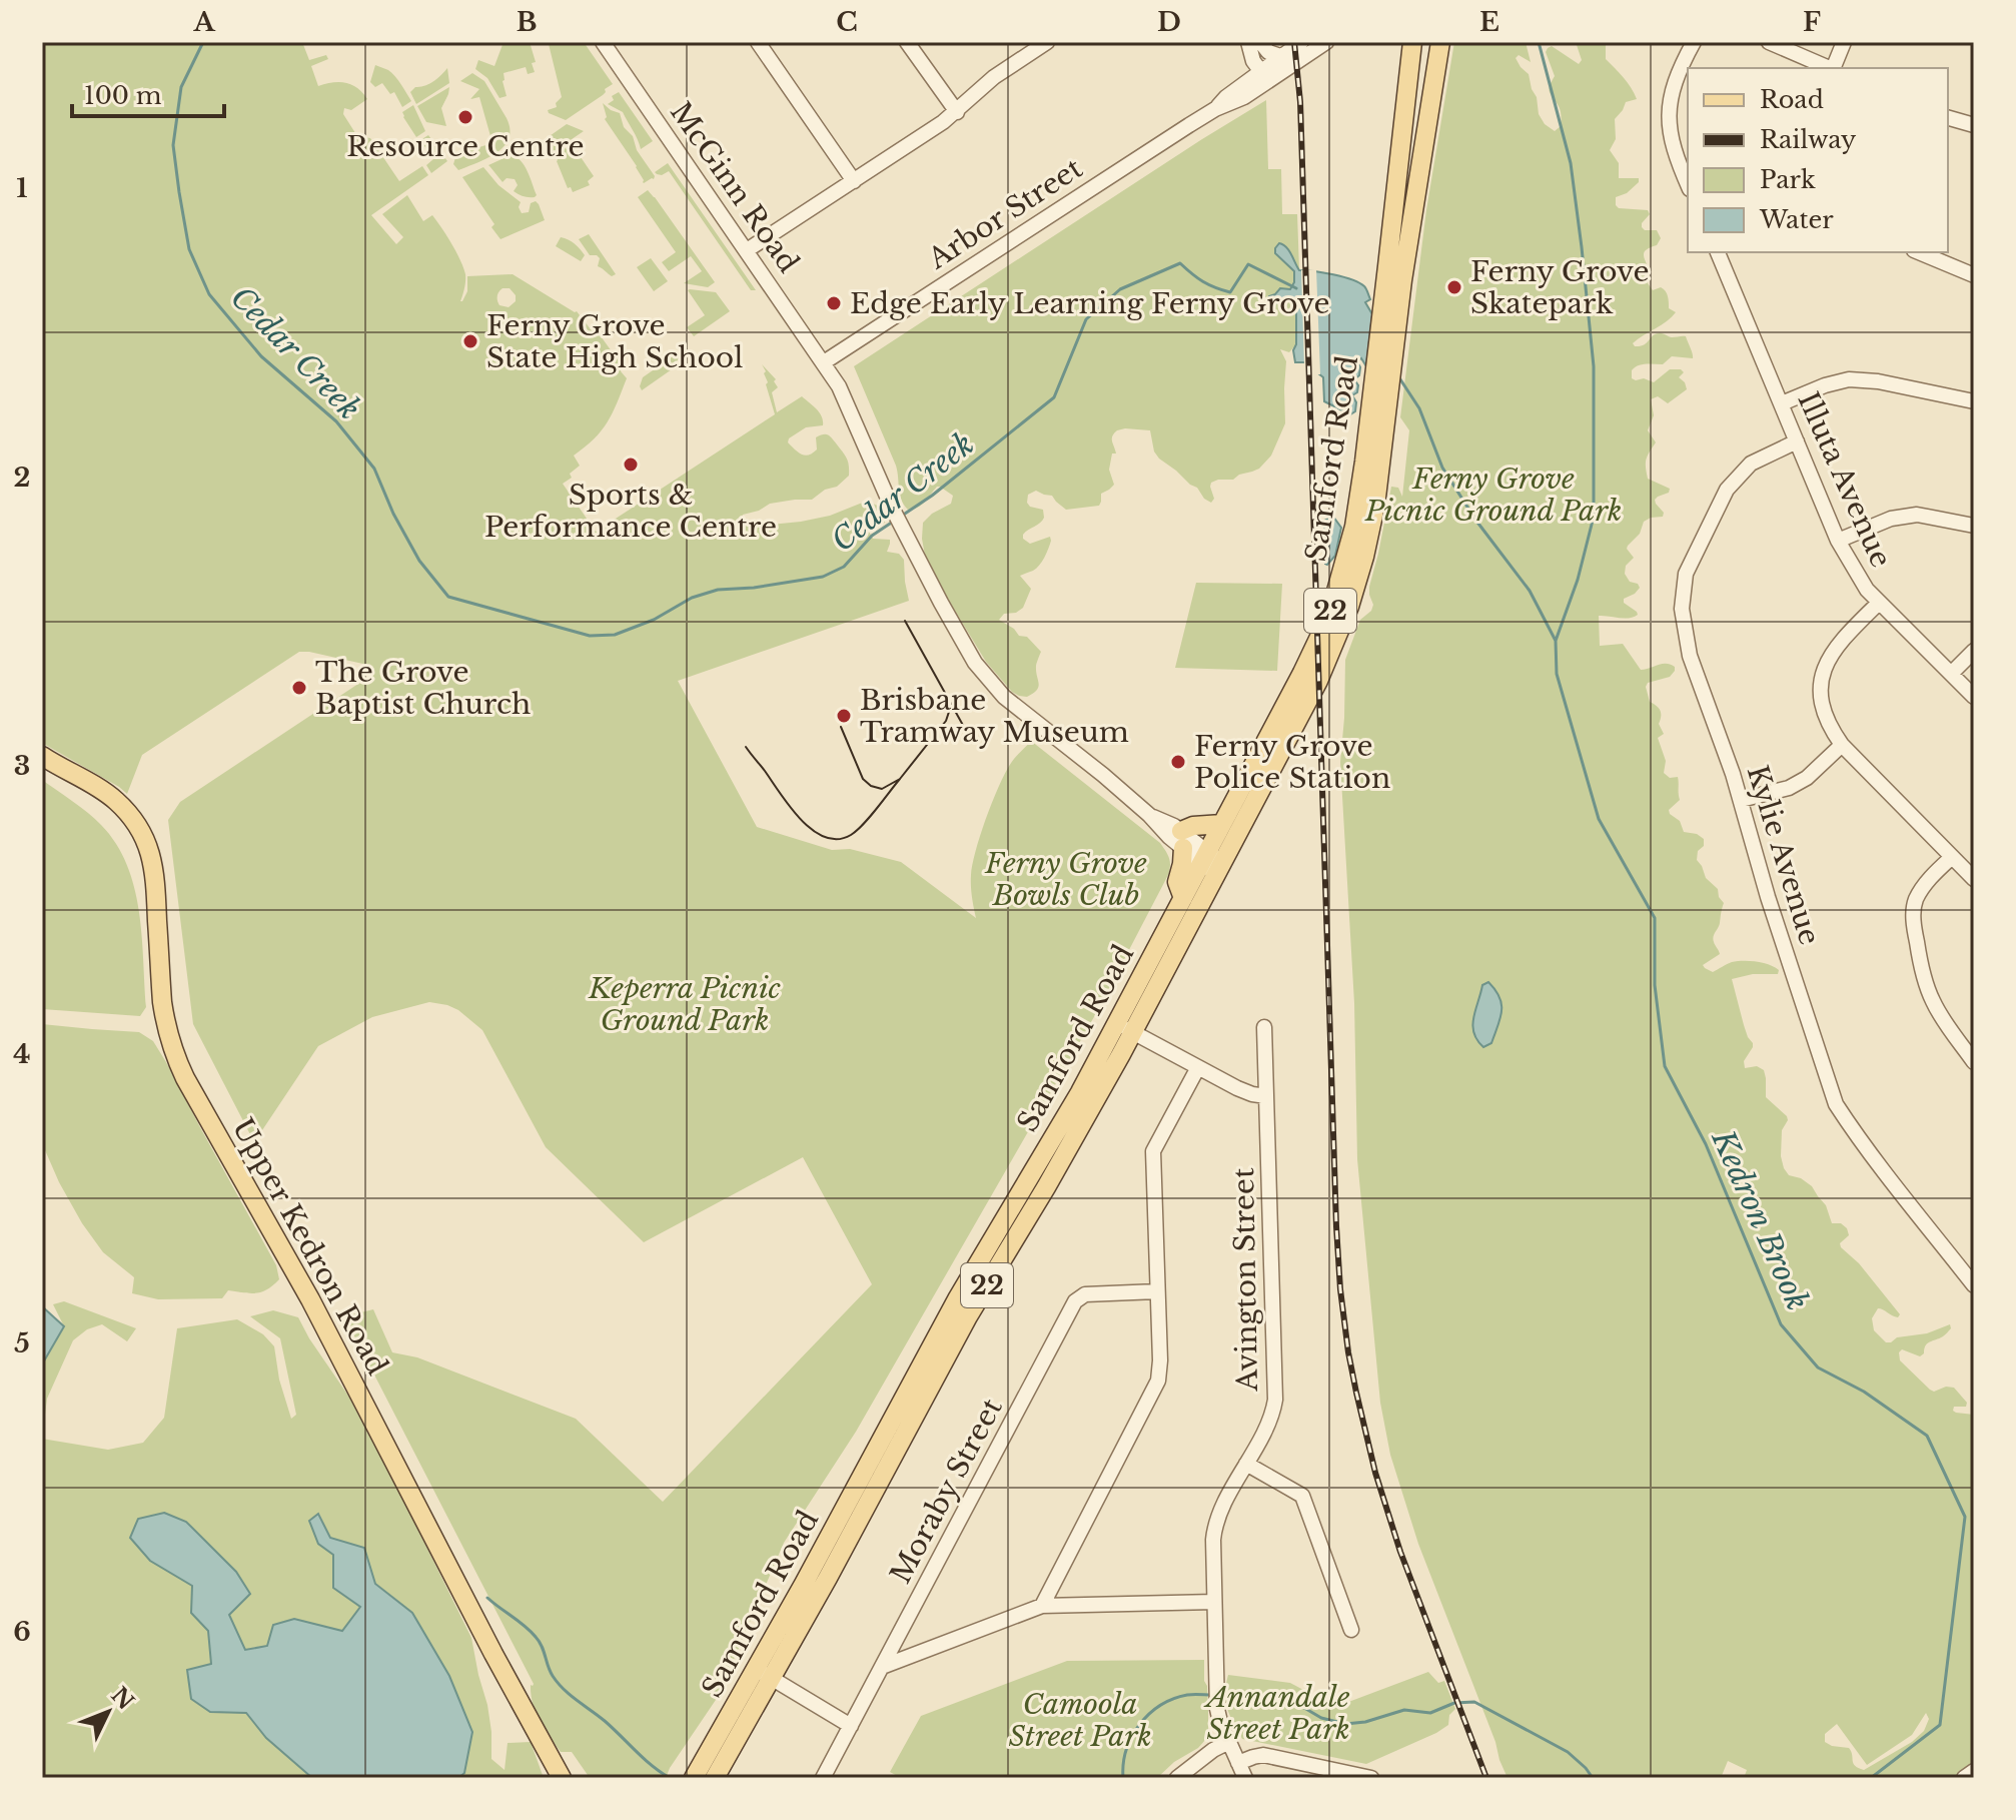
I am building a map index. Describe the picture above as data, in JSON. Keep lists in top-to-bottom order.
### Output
{
  "streets": {
    "main road": ["Samford Road", "22", "Upper Kedron Road"],
    "street": [
      "McGinn Road",
      "Arbor Street",
      "Illuta Avenue",
      "Kylie Avenue",
      "Avington Street",
      "Moraby Street"
    ]
  },
  "crossings": [
    ["McGinn Road", "Arbor Street"],
    ["McGinn Road", "Samford Road"],
    ["Illuta Avenue", "Kylie Avenue"]
  ],
  "water": ["Cedar Creek", "Kedron Brook"],
  "parks": [
    "Ferny Grove Picnic Ground Park",
    "Ferny Grove Bowls Club",
    "Keperra Picnic Ground Park",
    "Annandale Street Park",
    "Camoola Street Park"
  ],
  "places": [
    "Resource Centre",
    "Ferny Grove Skatepark",
    "Edge Early Learning Ferny Grove",
    "Ferny Grove State High School",
    "Sports & Performance Centre",
    "The Grove Baptist Church",
    "Brisbane Tramway Museum",
    "Ferny Grove Police Station"
  ],
  "legend": [
    "Road",
    "Railway",
    "Park",
    "Water"
  ],
  "scale_bar": "100 m",
  "north": "top right",
  "grid": {
    "columns": [
      "A",
      "B",
      "C",
      "D",
      "E",
      "F"
    ],
    "rows": [
      "1",
      "2",
      "3",
      "4",
      "5",
      "6"
    ]
  }
}
